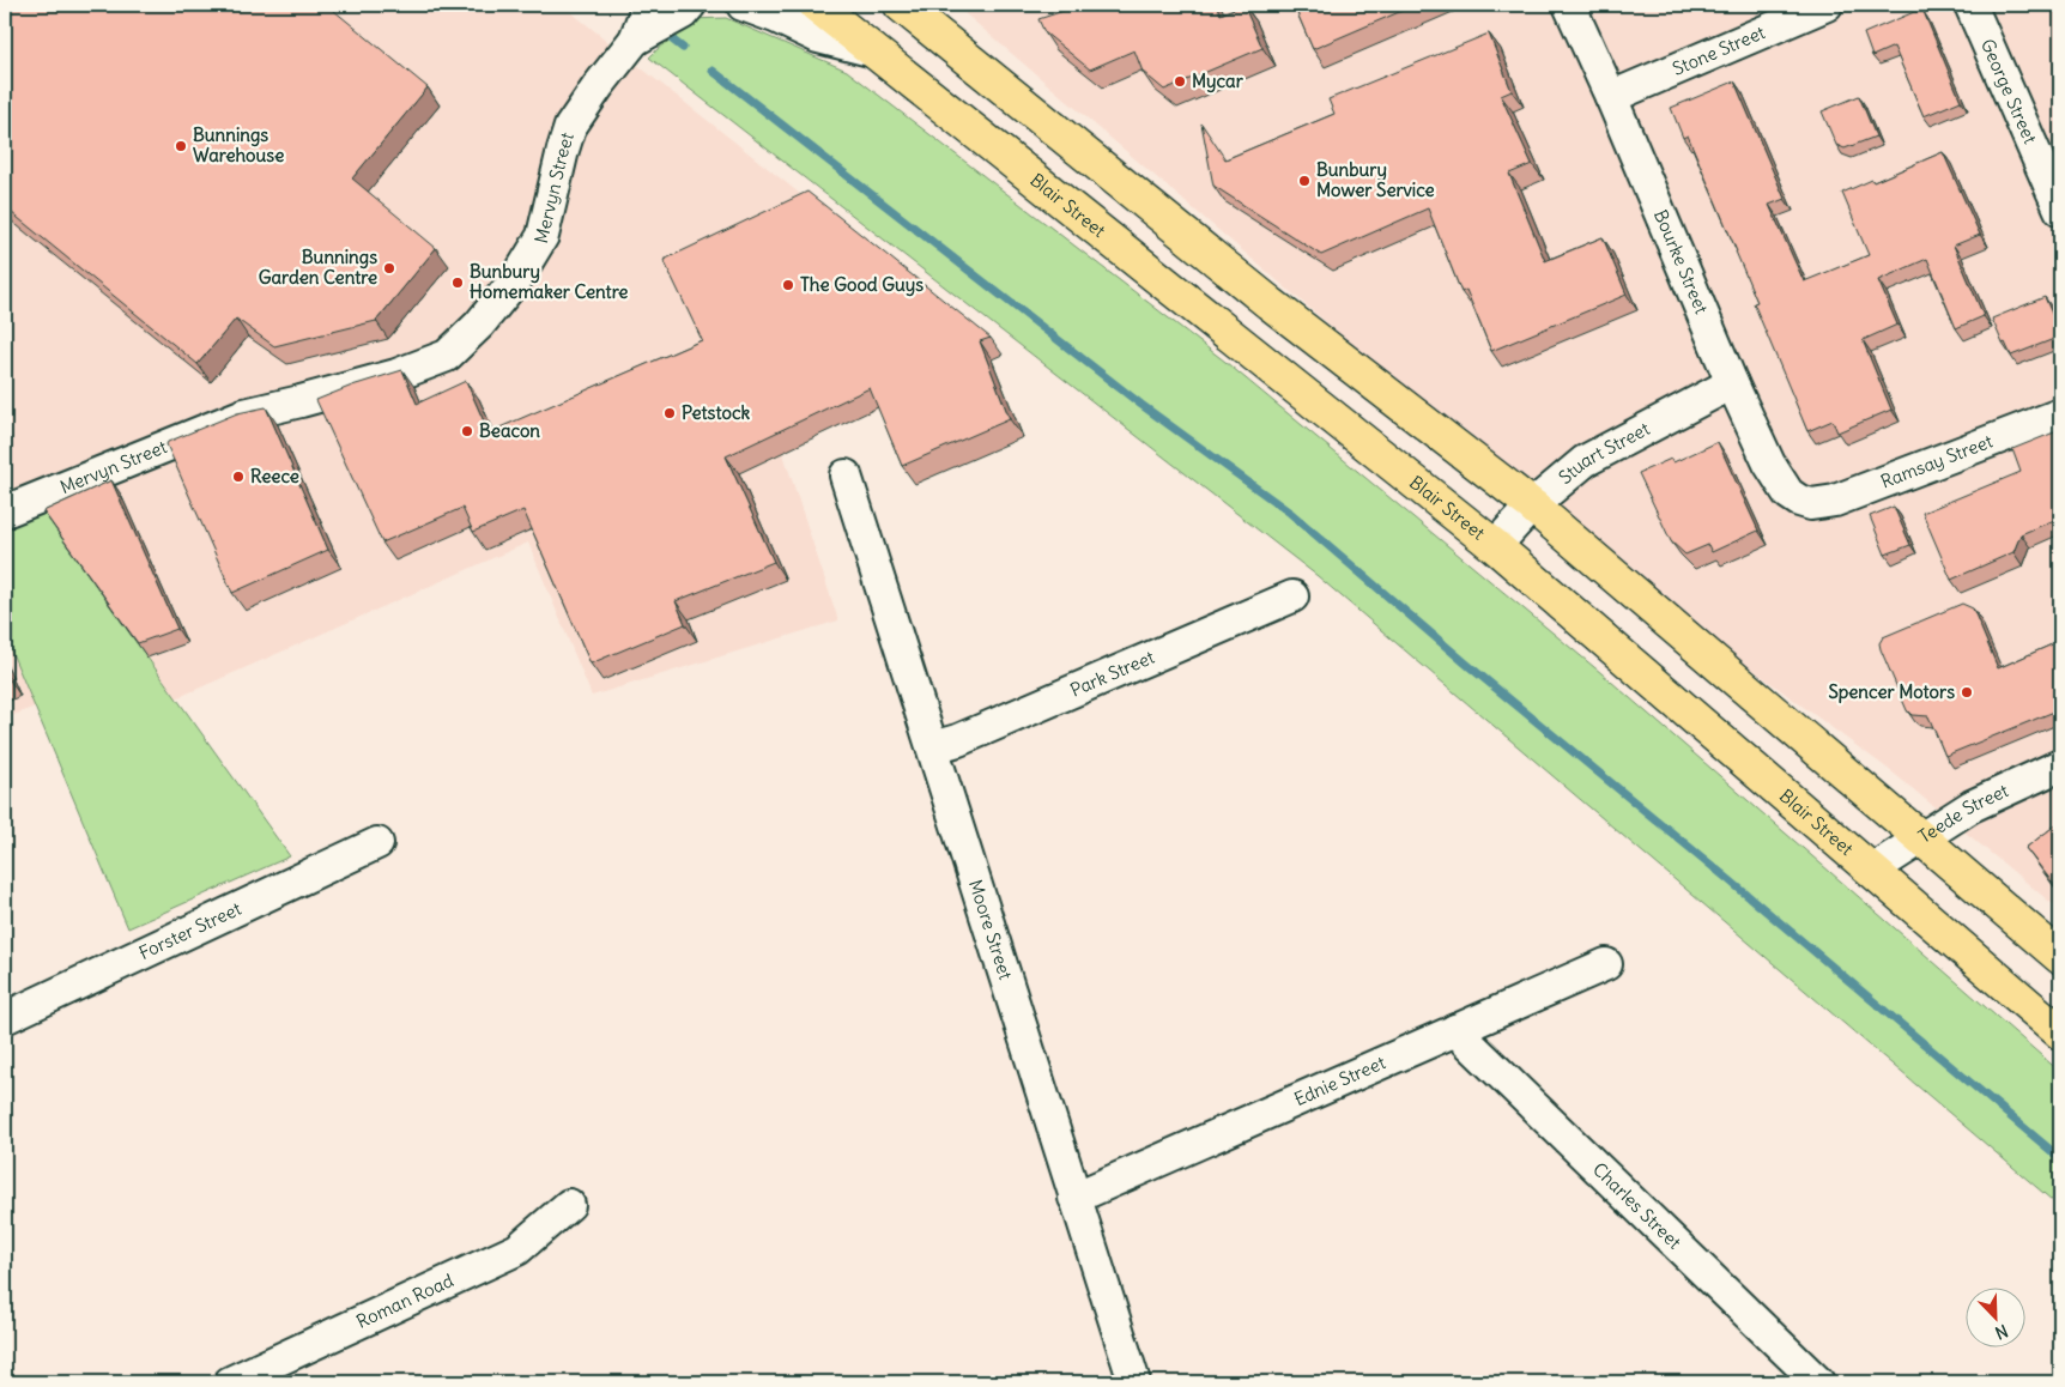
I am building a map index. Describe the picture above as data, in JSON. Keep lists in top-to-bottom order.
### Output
{
  "streets": {
    "main road": ["Blair Street"],
    "street": [
      "Stone Street",
      "George Street",
      "Mervyn Street",
      "Bourke Street",
      "Stuart Street",
      "Ramsay Street",
      "Park Street",
      "Teede Street",
      "Moore Street",
      "Forster Street",
      "Ednie Street",
      "Charles Street",
      "Roman Road"
    ]
  },
  "crossings": [
    ["Stone Street", "Bourke Street"],
    ["Blair Street", "Stuart Street"],
    ["Blair Street", "Teede Street"],
    ["Bourke Street", "Stuart Street"],
    ["Bourke Street", "Ramsay Street"],
    ["Park Street", "Moore Street"],
    ["Moore Street", "Ednie Street"],
    ["Ednie Street", "Charles Street"]
  ],
  "places": [
    "Mycar",
    "Bunnings Warehouse",
    "Bunbury Mower Service",
    "Bunnings Garden Centre",
    "Bunbury Homemaker Centre",
    "The Good Guys",
    "Petstock",
    "Beacon",
    "Reece",
    "Spencer Motors"
  ],
  "north": "bottom right"
}
